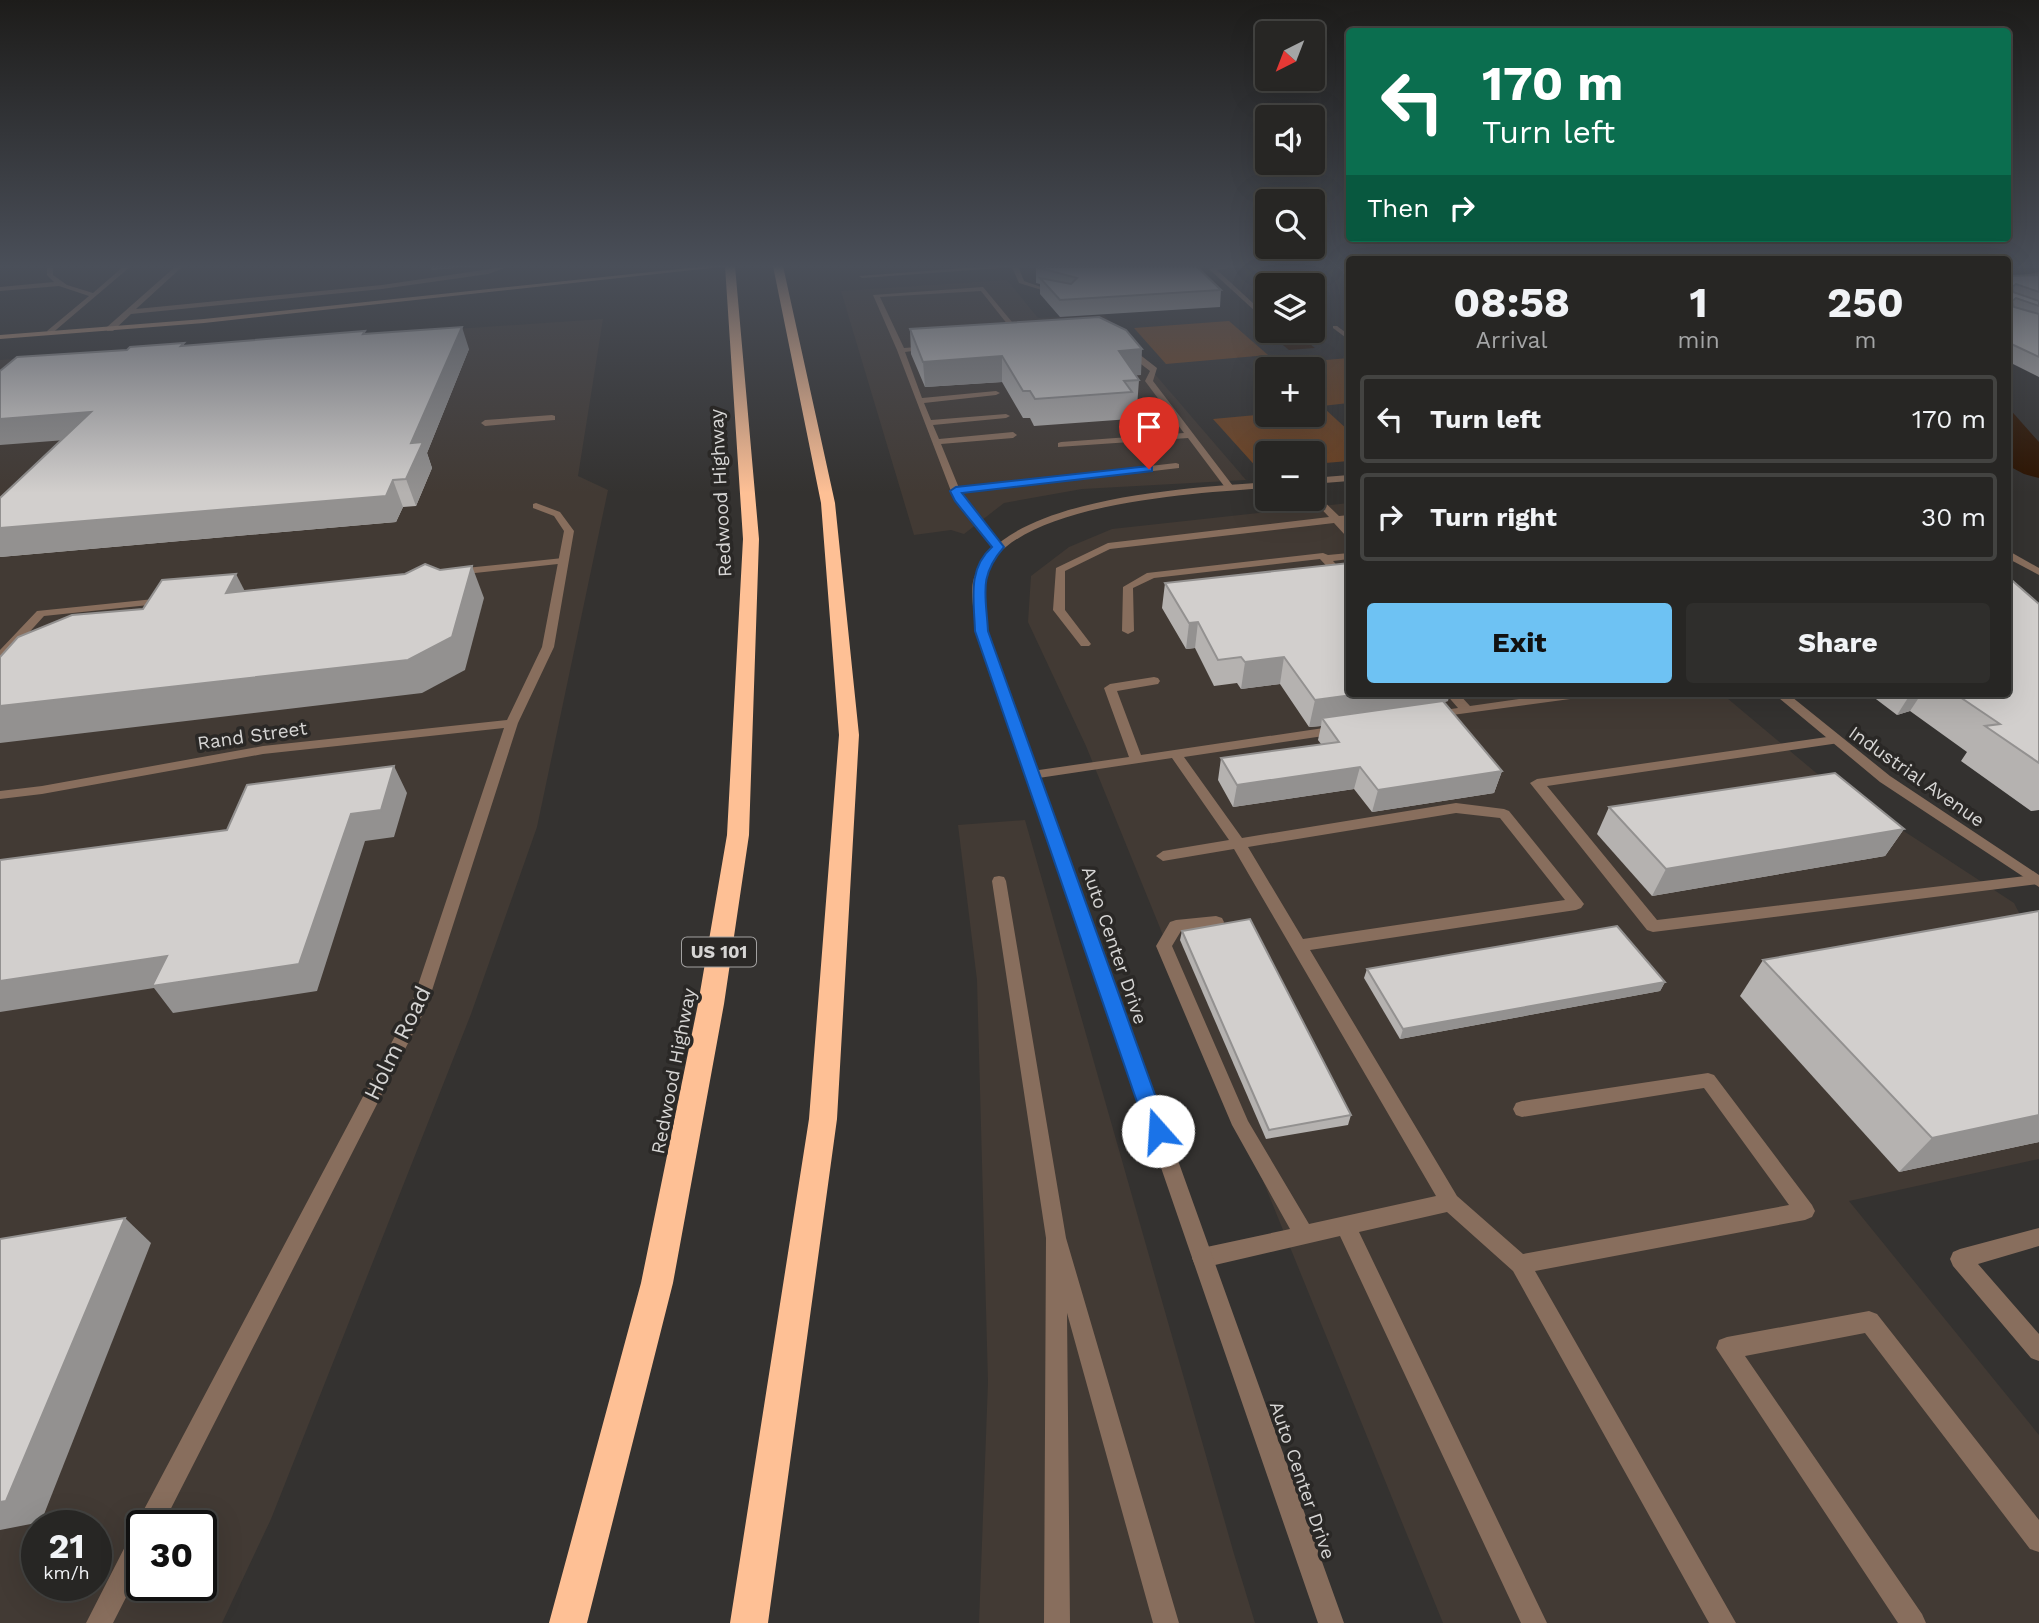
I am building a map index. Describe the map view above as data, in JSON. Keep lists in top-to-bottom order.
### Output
{
  "streets": {
    "highway": ["Redwood Highway", "US 101"],
    "street": [
      "Rand Street",
      "Industrial Avenue",
      "Auto Center Drive",
      "Holm Road"
    ]
  },
  "crossings": [
    ["Rand Street", "Holm Road"]
  ],
  "north": "bottom left",
  "page": {
    "map_buttons": ["+", "−"],
    "turn": ["170 m", "Turn left"],
    "then": "Then",
    "eta": [
      "08:58",
      "Arrival",
      "1",
      "min",
      "250",
      "m"
    ],
    "list": [
      {
        "name": "Turn left",
        "value": "170 m"
      },
      {
        "name": "Turn right",
        "value": "30 m"
      }
    ],
    "buttons": ["Exit", "Share"],
    "speed": "21 km/h",
    "limit": "30"
  }
}
